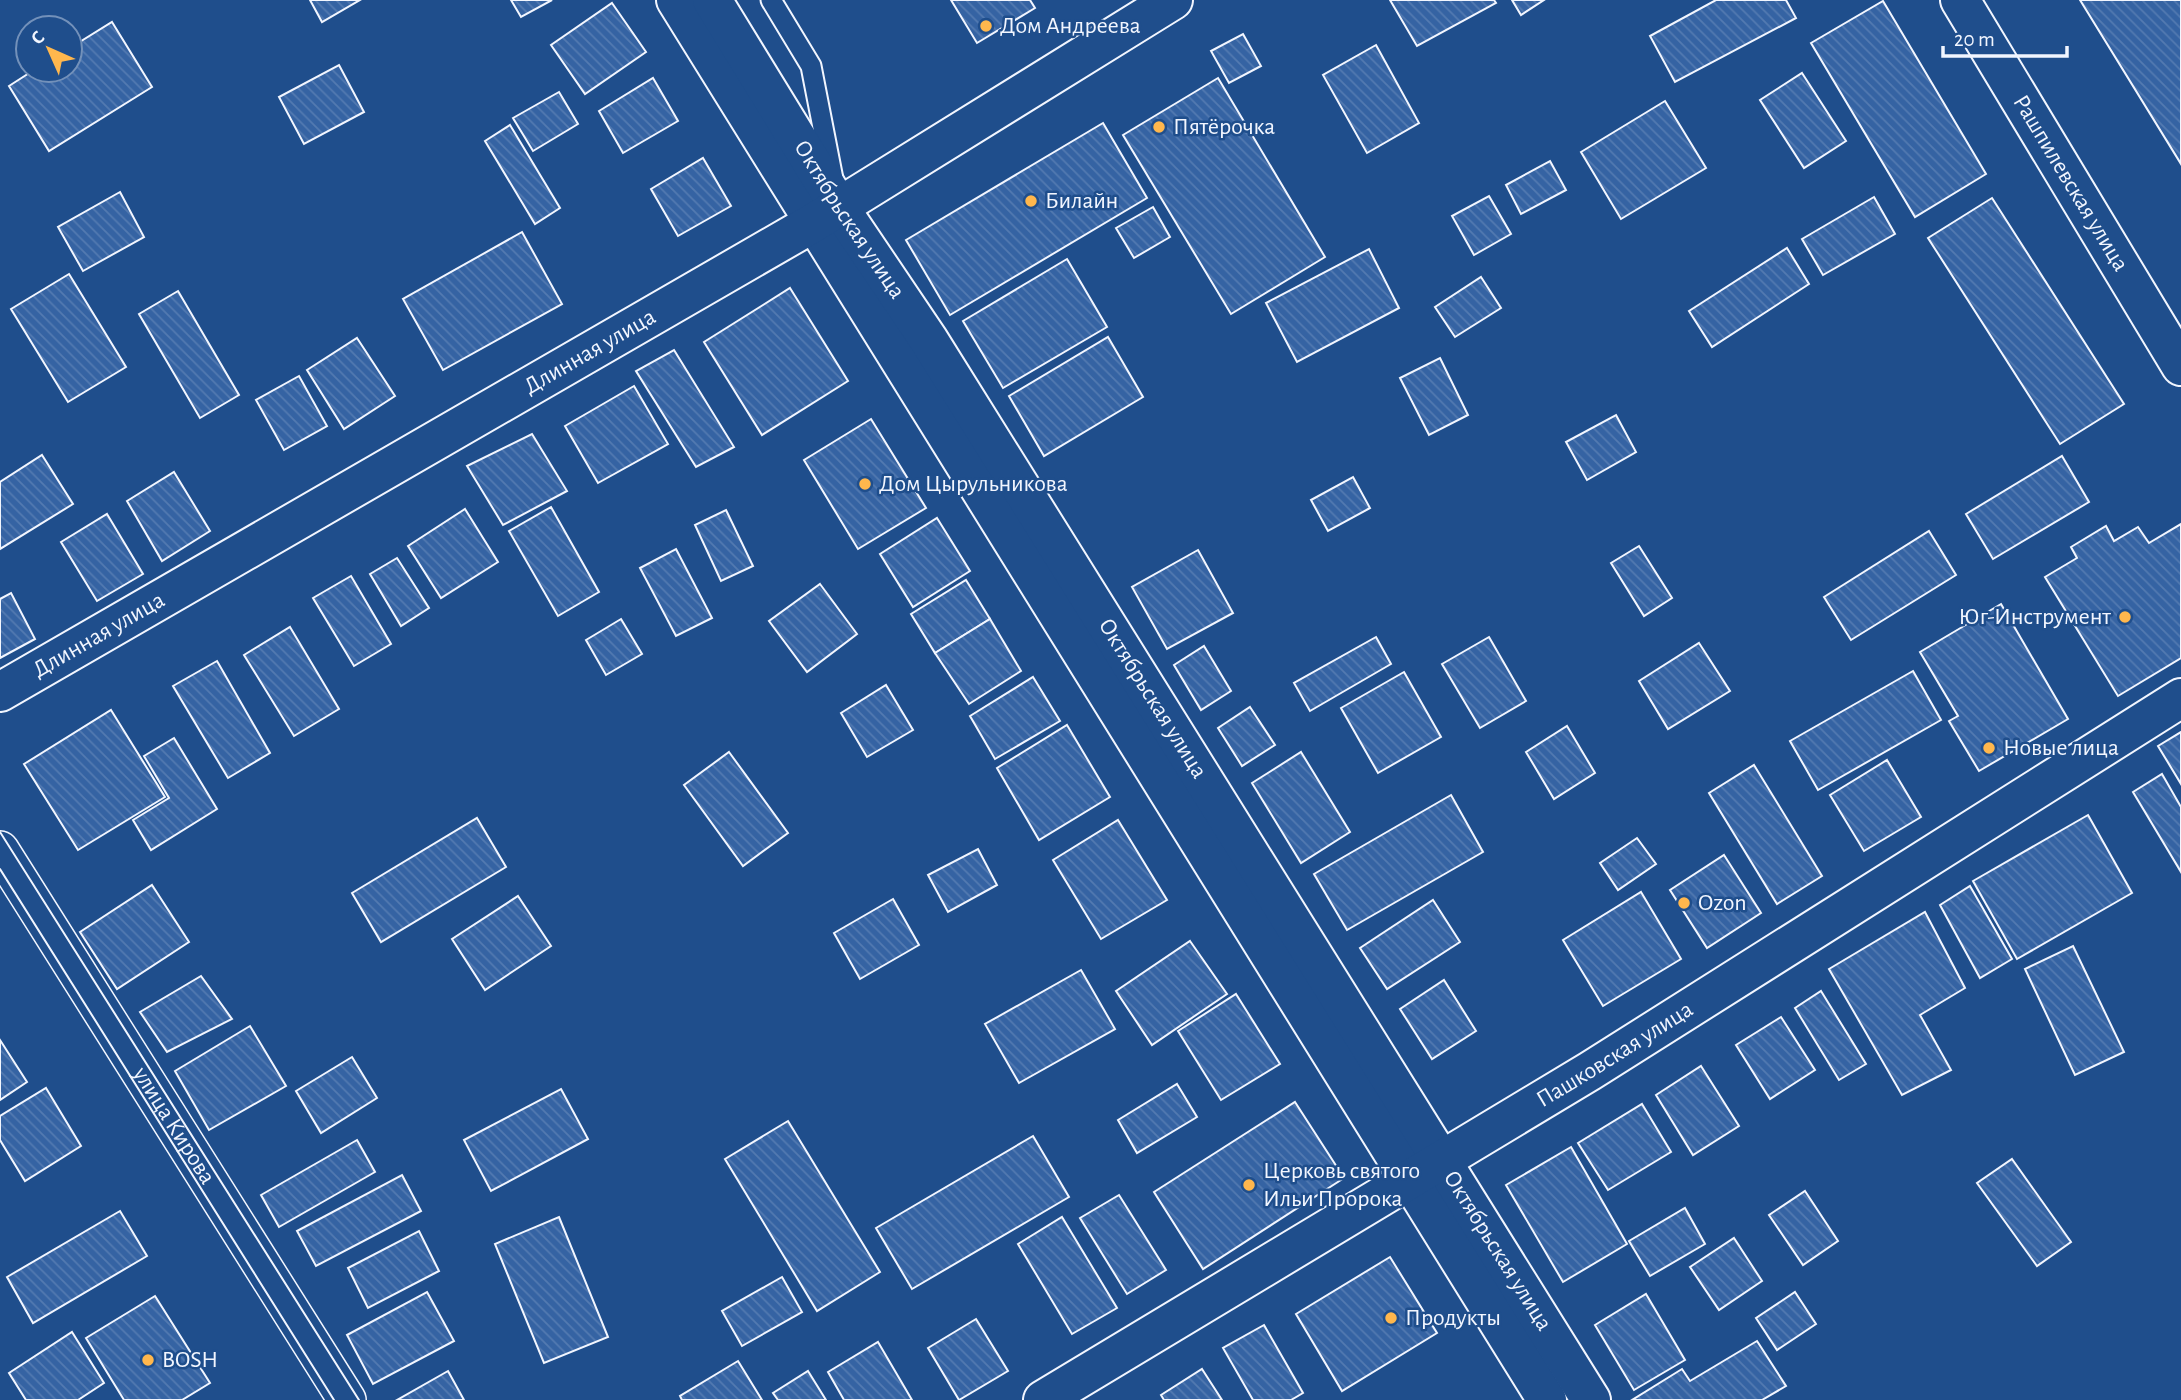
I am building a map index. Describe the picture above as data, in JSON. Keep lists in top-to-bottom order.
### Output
{
  "streets": {
    "street": [
      "Рашпилевская улица",
      "Октябрьская улица",
      "Длинная улица",
      "Пашковская улица",
      "улица Кирова"
    ]
  },
  "crossings": [
    ["Октябрьская улица", "Длинная улица"],
    ["Октябрьская улица", "Пашковская улица"]
  ],
  "places": [
    "Дом Андреева",
    "Пятёрочка",
    "Билайн",
    "Дом Цырульникова",
    "Юг-Инструмент",
    "Новые лица",
    "Ozon",
    "Церковь святого Ильи Пророка",
    "Продукты",
    "BOSH"
  ],
  "scale_bar": "20 m",
  "north": "top left"
}
